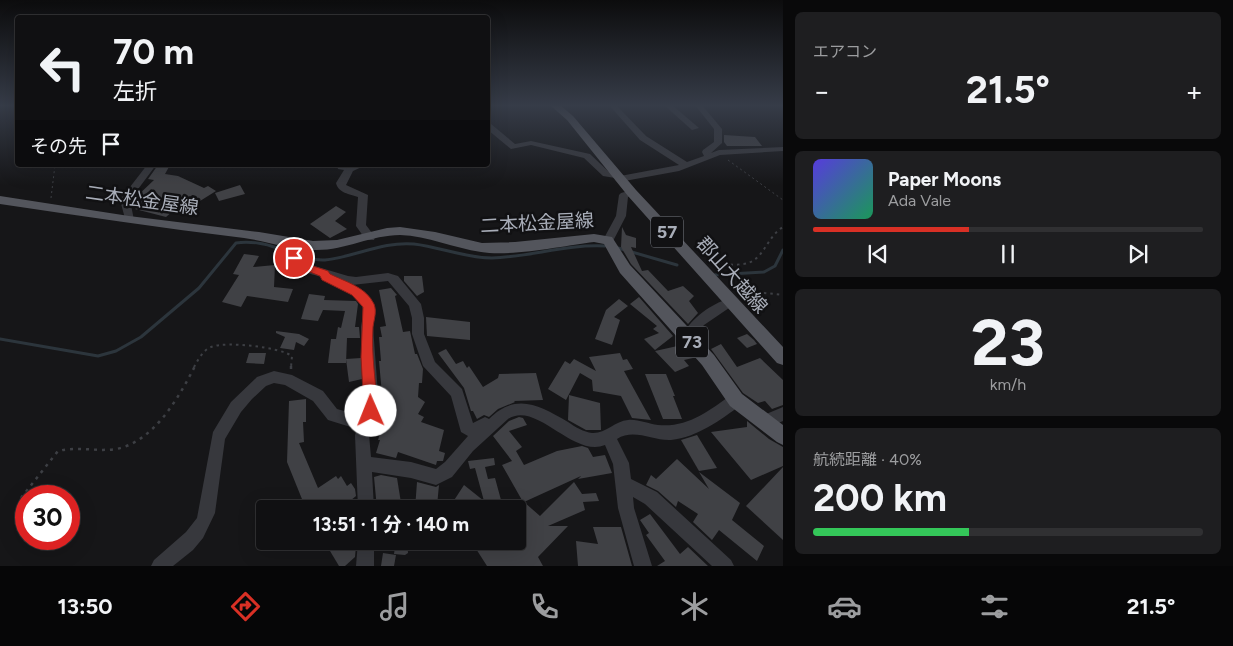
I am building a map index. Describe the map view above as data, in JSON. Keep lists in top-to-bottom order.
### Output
{
  "streets": {
    "main road": [
      "二本松金屋線",
      "57",
      "郡山大越線",
      "73"
    ]
  },
  "page": {
    "tile": [
      "エアコン",
      ["23", "km/h"],
      ["航続距離 · 40%", "200 km"]
    ],
    "turn": ["70 m", "左折"],
    "heat": ["−", "21.5°", "+"],
    "then": "その先",
    "song": ["Paper Moons", "Ada Vale"],
    "limit": "30",
    "trip": "13:51 · 1 分 · 140 m",
    "tabs": ["13:50", "21.5°"]
  }
}
